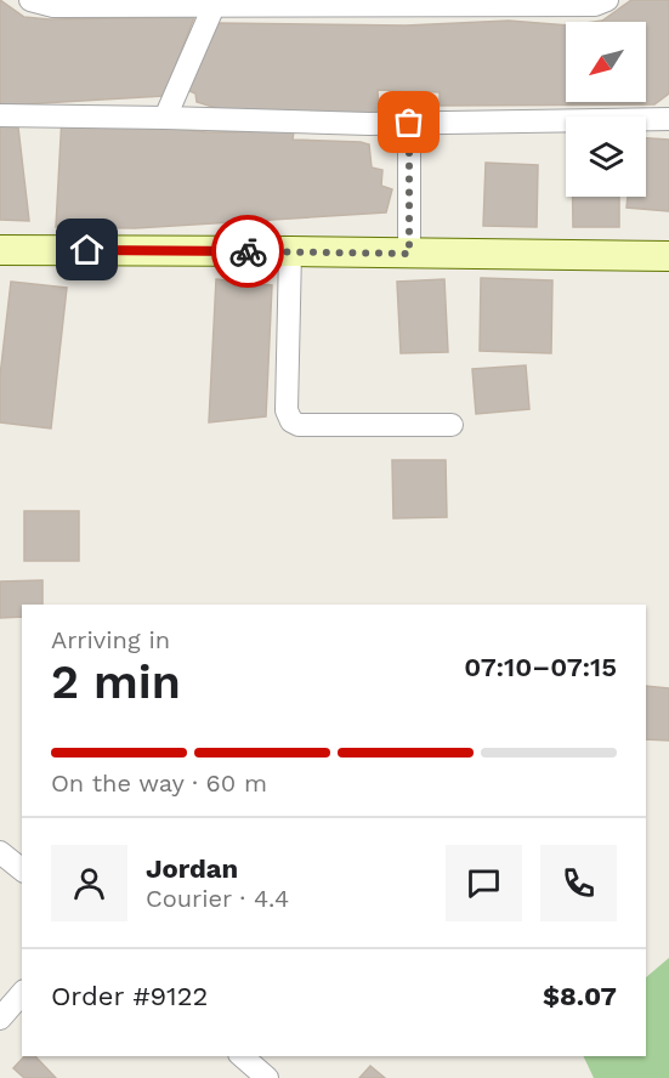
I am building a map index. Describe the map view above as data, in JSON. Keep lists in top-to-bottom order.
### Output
{
  "north": "bottom left",
  "page": {
    "heading": ["2 min", "Arriving in", "07:10–07:15"],
    "panel": [
      "Jordan",
      "Courier · 4.4",
      "Order #9122",
      "$8.07"
    ],
    "bar": "On the way · 60 m"
  }
}
